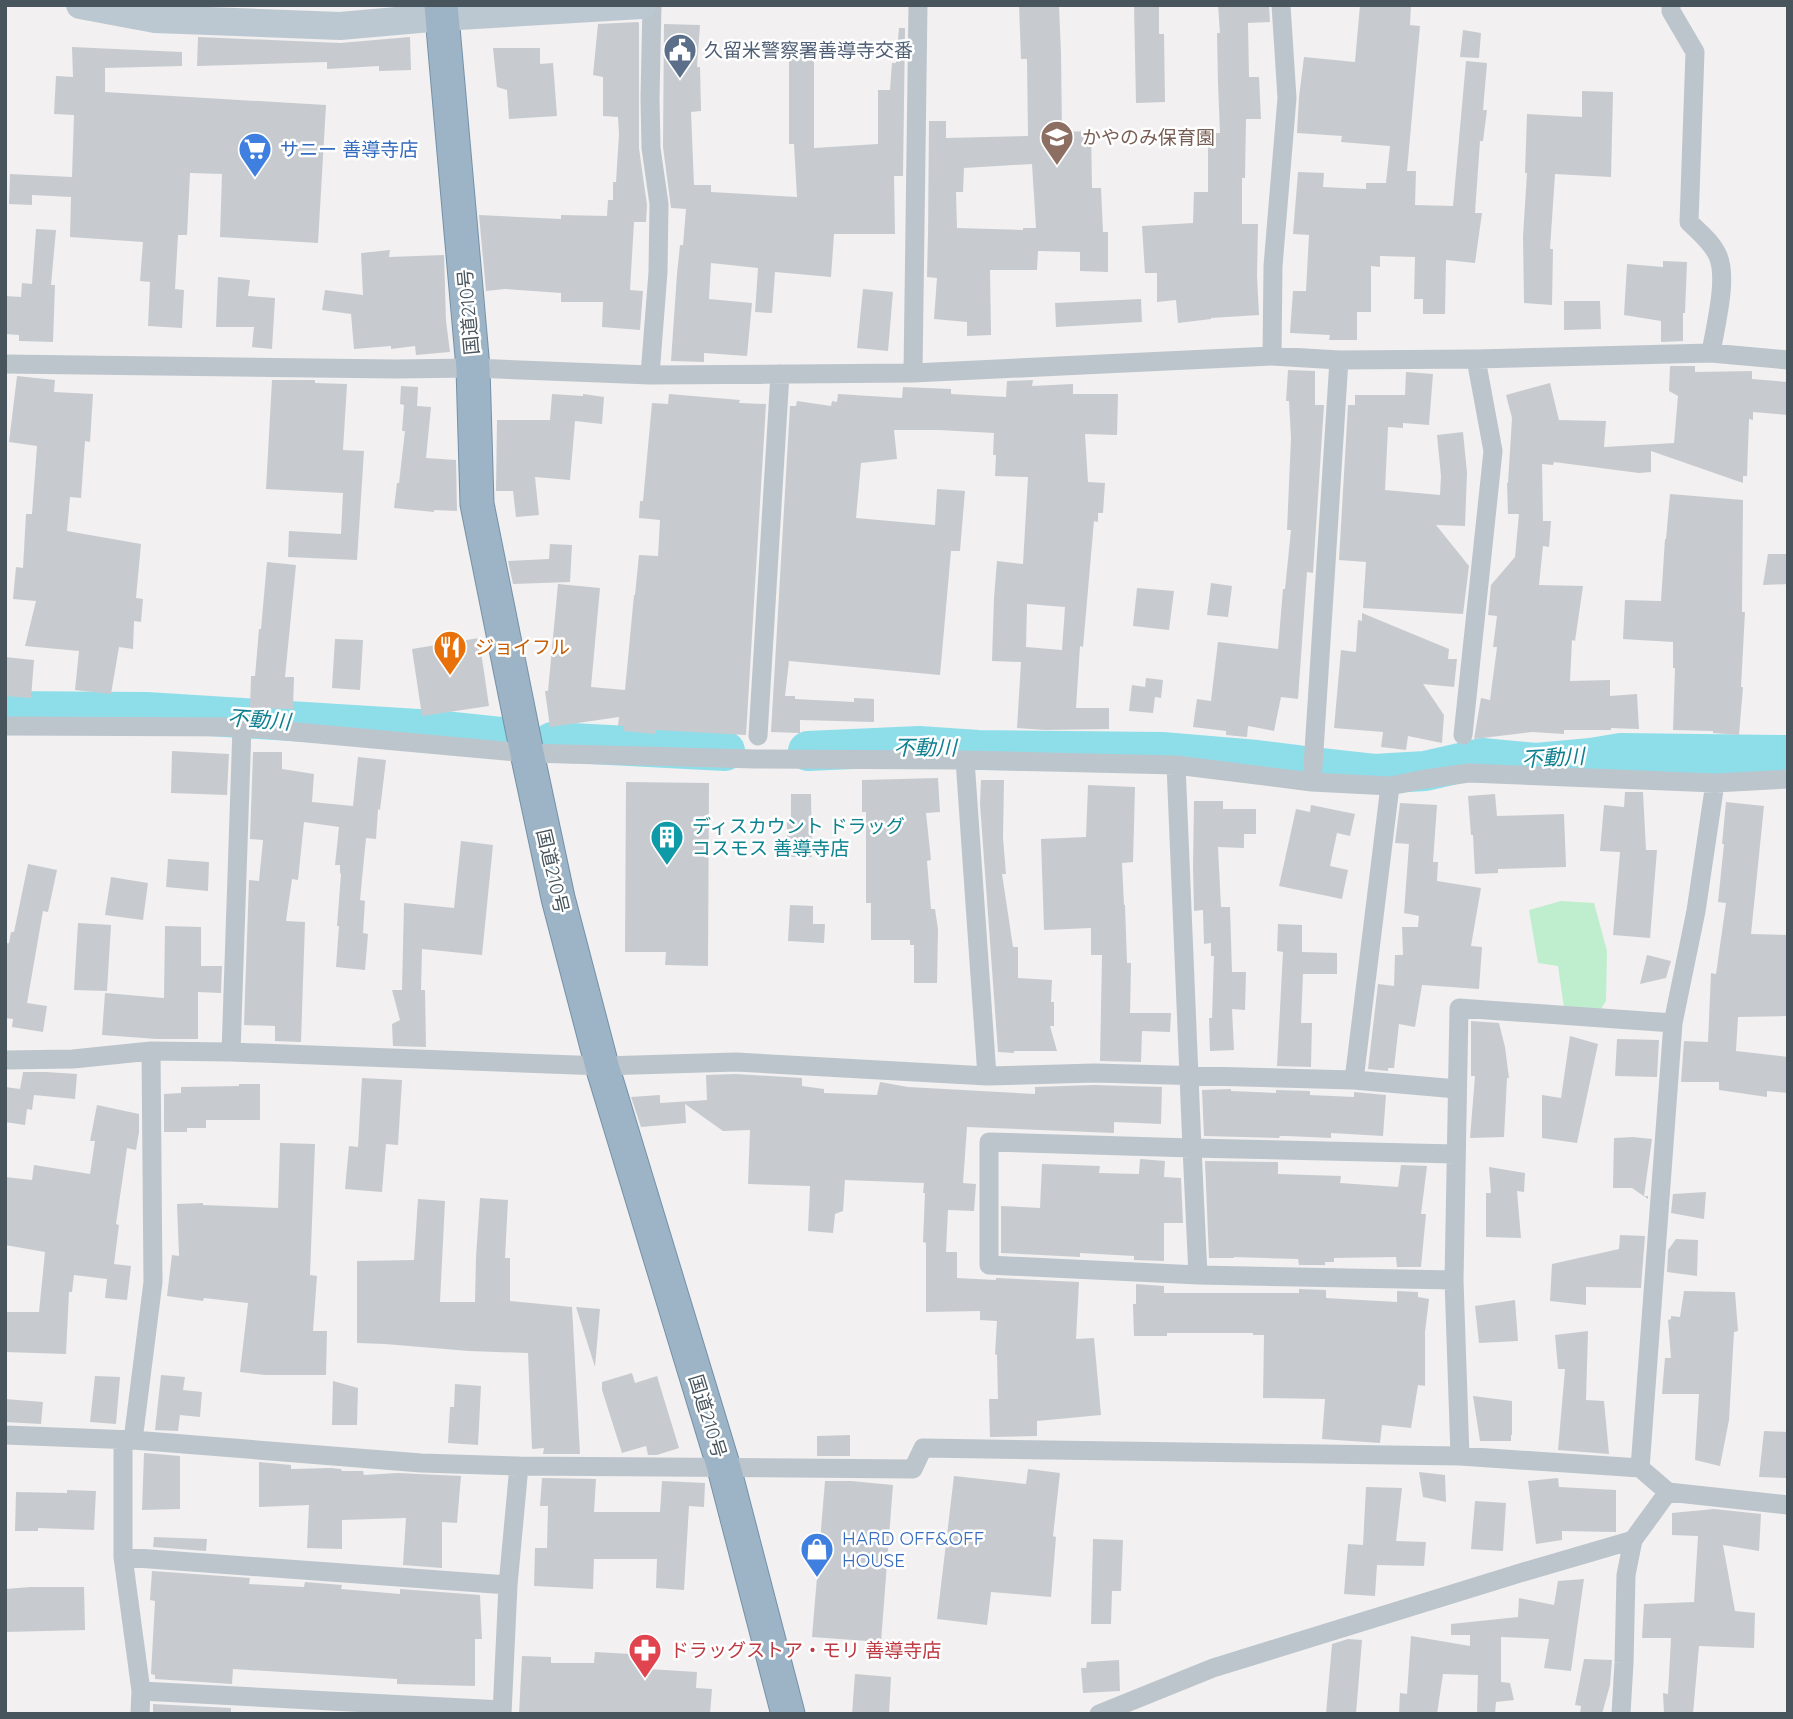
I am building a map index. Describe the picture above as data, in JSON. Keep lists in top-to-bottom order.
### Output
{
  "streets": {
    "highway": ["国道210号"]
  },
  "water": ["不動川"],
  "places": {
    "public building": ["久留米警察署善導寺交番"],
    "school or university": ["かやのみ保育園"],
    "supermarket": ["サニー 善導寺店"],
    "restaurant": ["ジョイフル"],
    "building": ["ディスカウント ドラッグ コスモス 善導寺店"],
    "shop": ["HARD OFF&OFF HOUSE"],
    "pharmacy": ["ドラッグストア・モリ 善導寺店"]
  }
}
